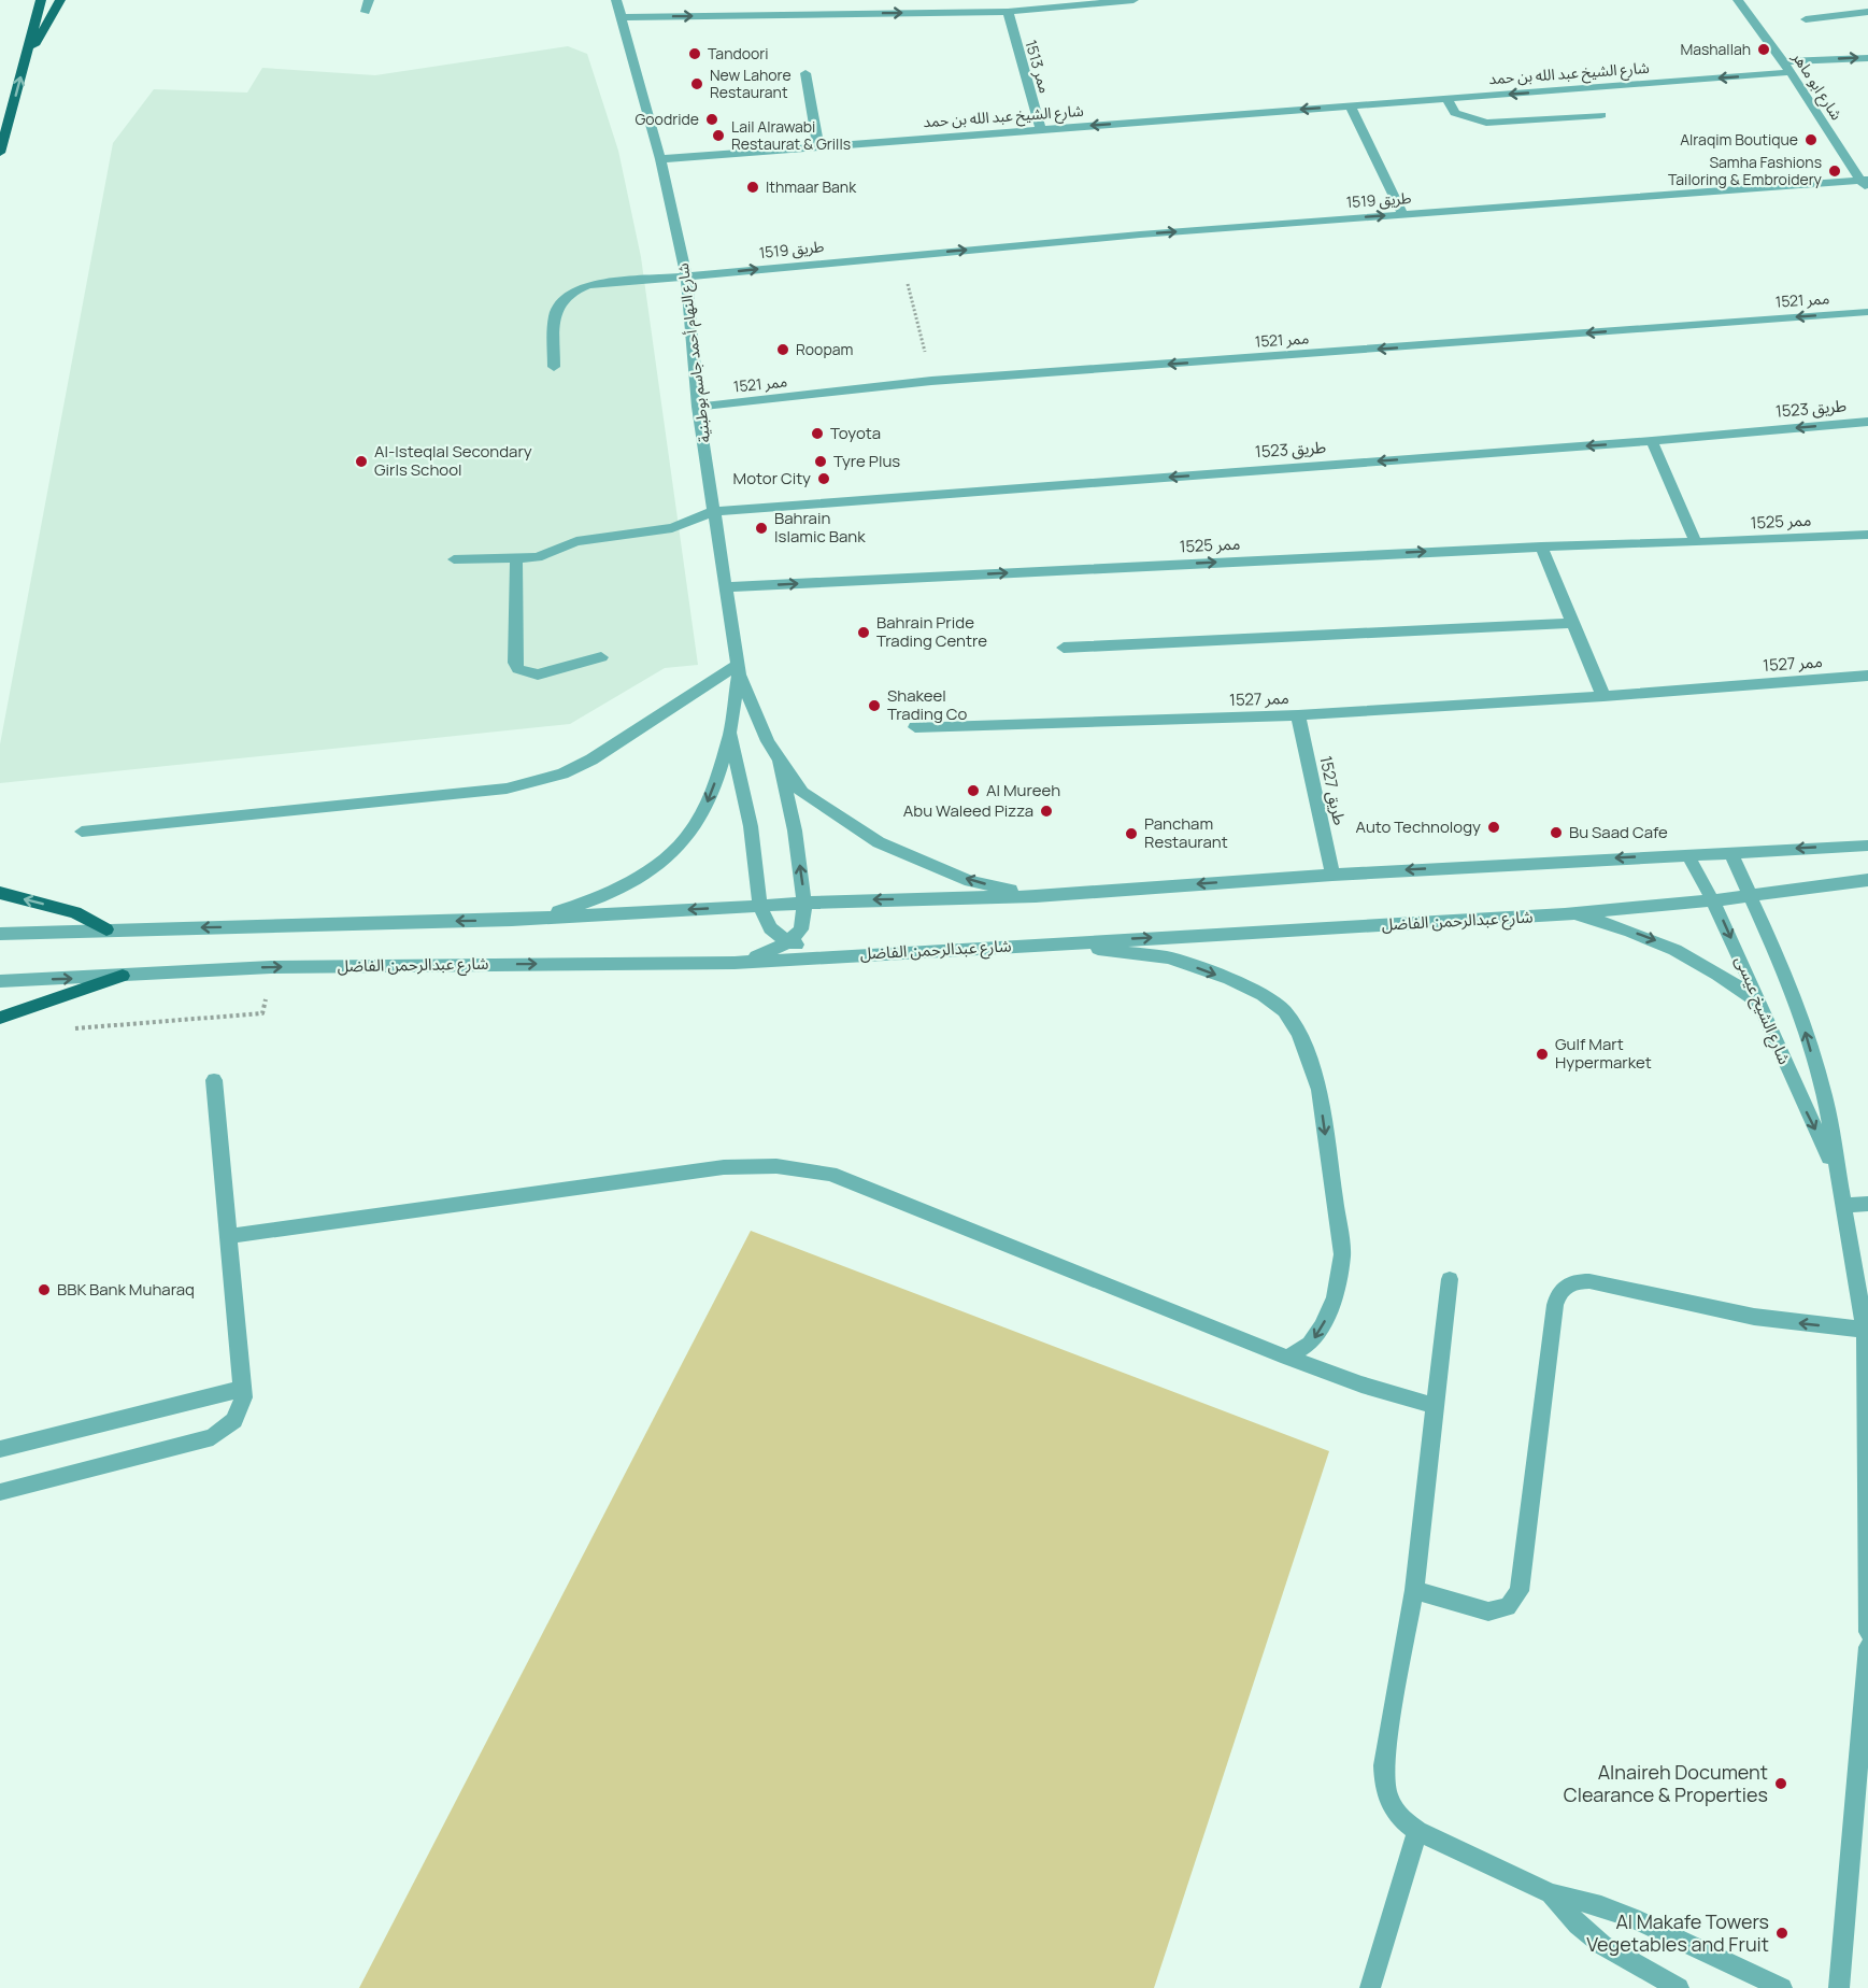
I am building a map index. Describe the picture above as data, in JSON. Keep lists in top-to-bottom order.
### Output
{
  "streets": {
    "street": [
      "ممر 1513",
      "شارع الشيخ عبد الله بن حمد",
      "شارع ابو ماهر",
      "طريق 1519",
      "ممر 1521",
      "شارع النهام أحمد جاسم بوطبنية",
      "طريق 1523",
      "ممر 1525",
      "ممر 1527",
      "طريق 1527",
      "شارع عبدالرحمن الفاضل",
      "شارع الشيخ عيسى"
    ]
  },
  "crossings": [
    ["ممر 1513", "شارع الشيخ عبد الله بن حمد"],
    ["شارع الشيخ عبد الله بن حمد", "شارع ابو ماهر"],
    ["شارع الشيخ عبد الله بن حمد", "شارع النهام أحمد جاسم بوطبنية"],
    ["شارع ابو ماهر", "طريق 1519"],
    ["طريق 1519", "شارع النهام أحمد جاسم بوطبنية"],
    ["ممر 1521", "شارع النهام أحمد جاسم بوطبنية"],
    ["شارع النهام أحمد جاسم بوطبنية", "طريق 1523"],
    ["شارع النهام أحمد جاسم بوطبنية", "ممر 1525"],
    ["شارع النهام أحمد جاسم بوطبنية", "شارع عبدالرحمن الفاضل"],
    ["ممر 1527", "طريق 1527"],
    ["شارع عبدالرحمن الفاضل", "شارع الشيخ عيسى"]
  ],
  "one_way": ["طريق 1519", "ممر 1521", "طريق 1523"],
  "places": [
    "Mashallah",
    "Tandoori",
    "New Lahore Restaurant",
    "Goodride",
    "Lail Alrawabi Restaurat & Grills",
    "Alraqim Boutique",
    "Samha Fashions Tailoring & Embroidery",
    "Ithmaar Bank",
    "Roopam",
    "Toyota",
    "Al-Isteqlal Secondary Girls School",
    "Tyre Plus",
    "Motor City",
    "Bahrain Islamic Bank",
    "Bahrain Pride Trading Centre",
    "Shakeel Trading Co",
    "Al Mureeh",
    "Abu Waleed Pizza",
    "Auto Technology",
    "Bu Saad Cafe",
    "Pancham Restaurant",
    "Gulf Mart Hypermarket",
    "BBK Bank Muharaq",
    "Alnaireh Document Clearance & Properties",
    "Al Makafe Towers Vegetables and Fruit"
  ]
}
